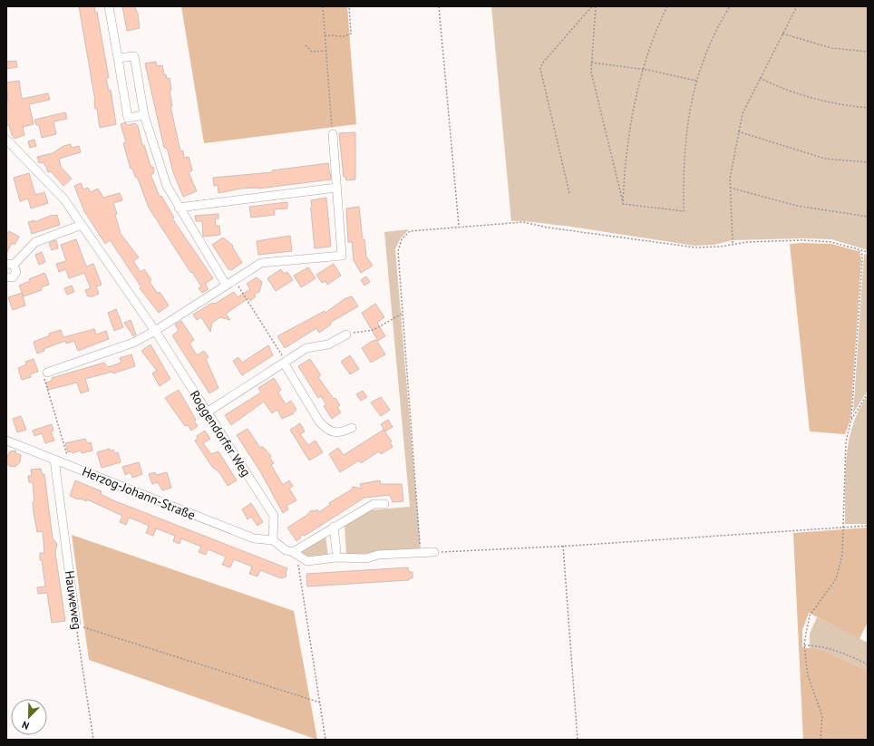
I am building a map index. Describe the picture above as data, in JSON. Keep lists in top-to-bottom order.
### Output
{
  "streets": {
    "street": ["Roggendorfer Weg", "Herzog-Johann-Straße", "Hauweweg"]
  },
  "crossings": [
    ["Roggendorfer Weg", "Herzog-Johann-Straße"],
    ["Herzog-Johann-Straße", "Hauweweg"]
  ],
  "north": "bottom left"
}
